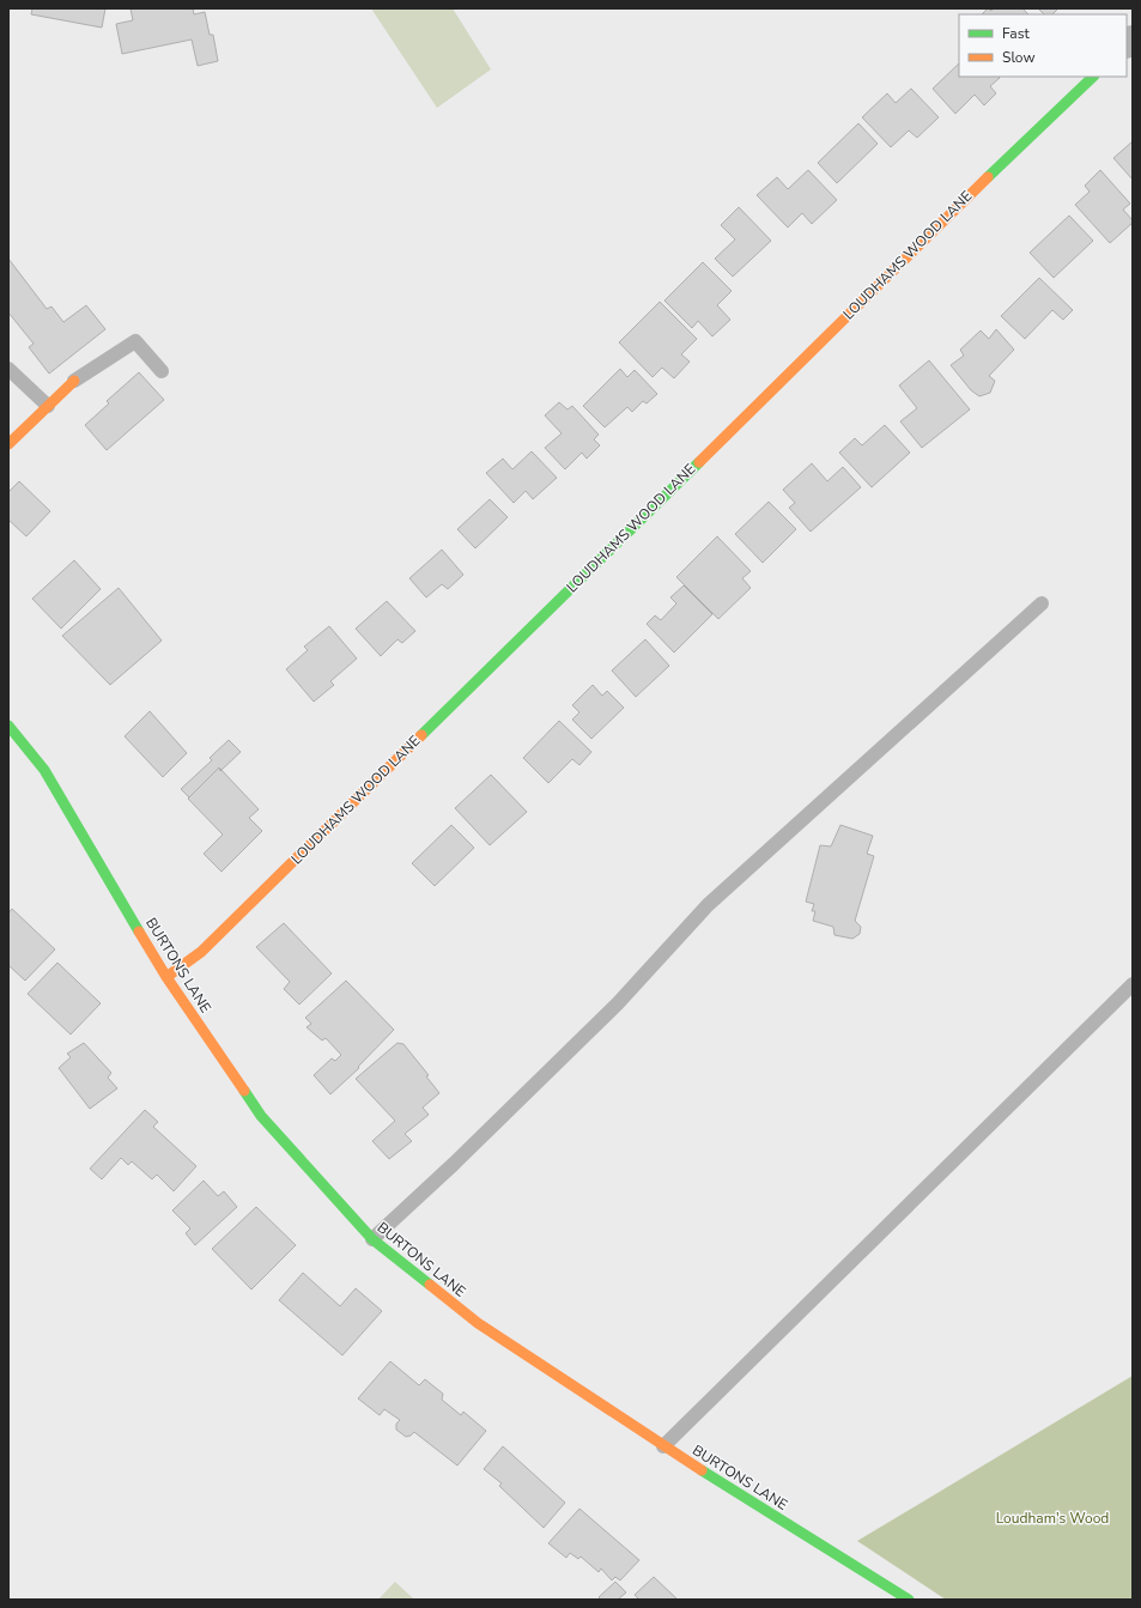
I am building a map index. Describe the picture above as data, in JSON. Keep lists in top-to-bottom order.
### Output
{
  "streets": {
    "street": ["LOUDHAMS WOOD LANE", "BURTONS LANE"]
  },
  "crossings": [
    ["LOUDHAMS WOOD LANE", "BURTONS LANE"]
  ],
  "parks": ["Loudham's Wood"],
  "legend": ["Fast", "Slow"]
}
